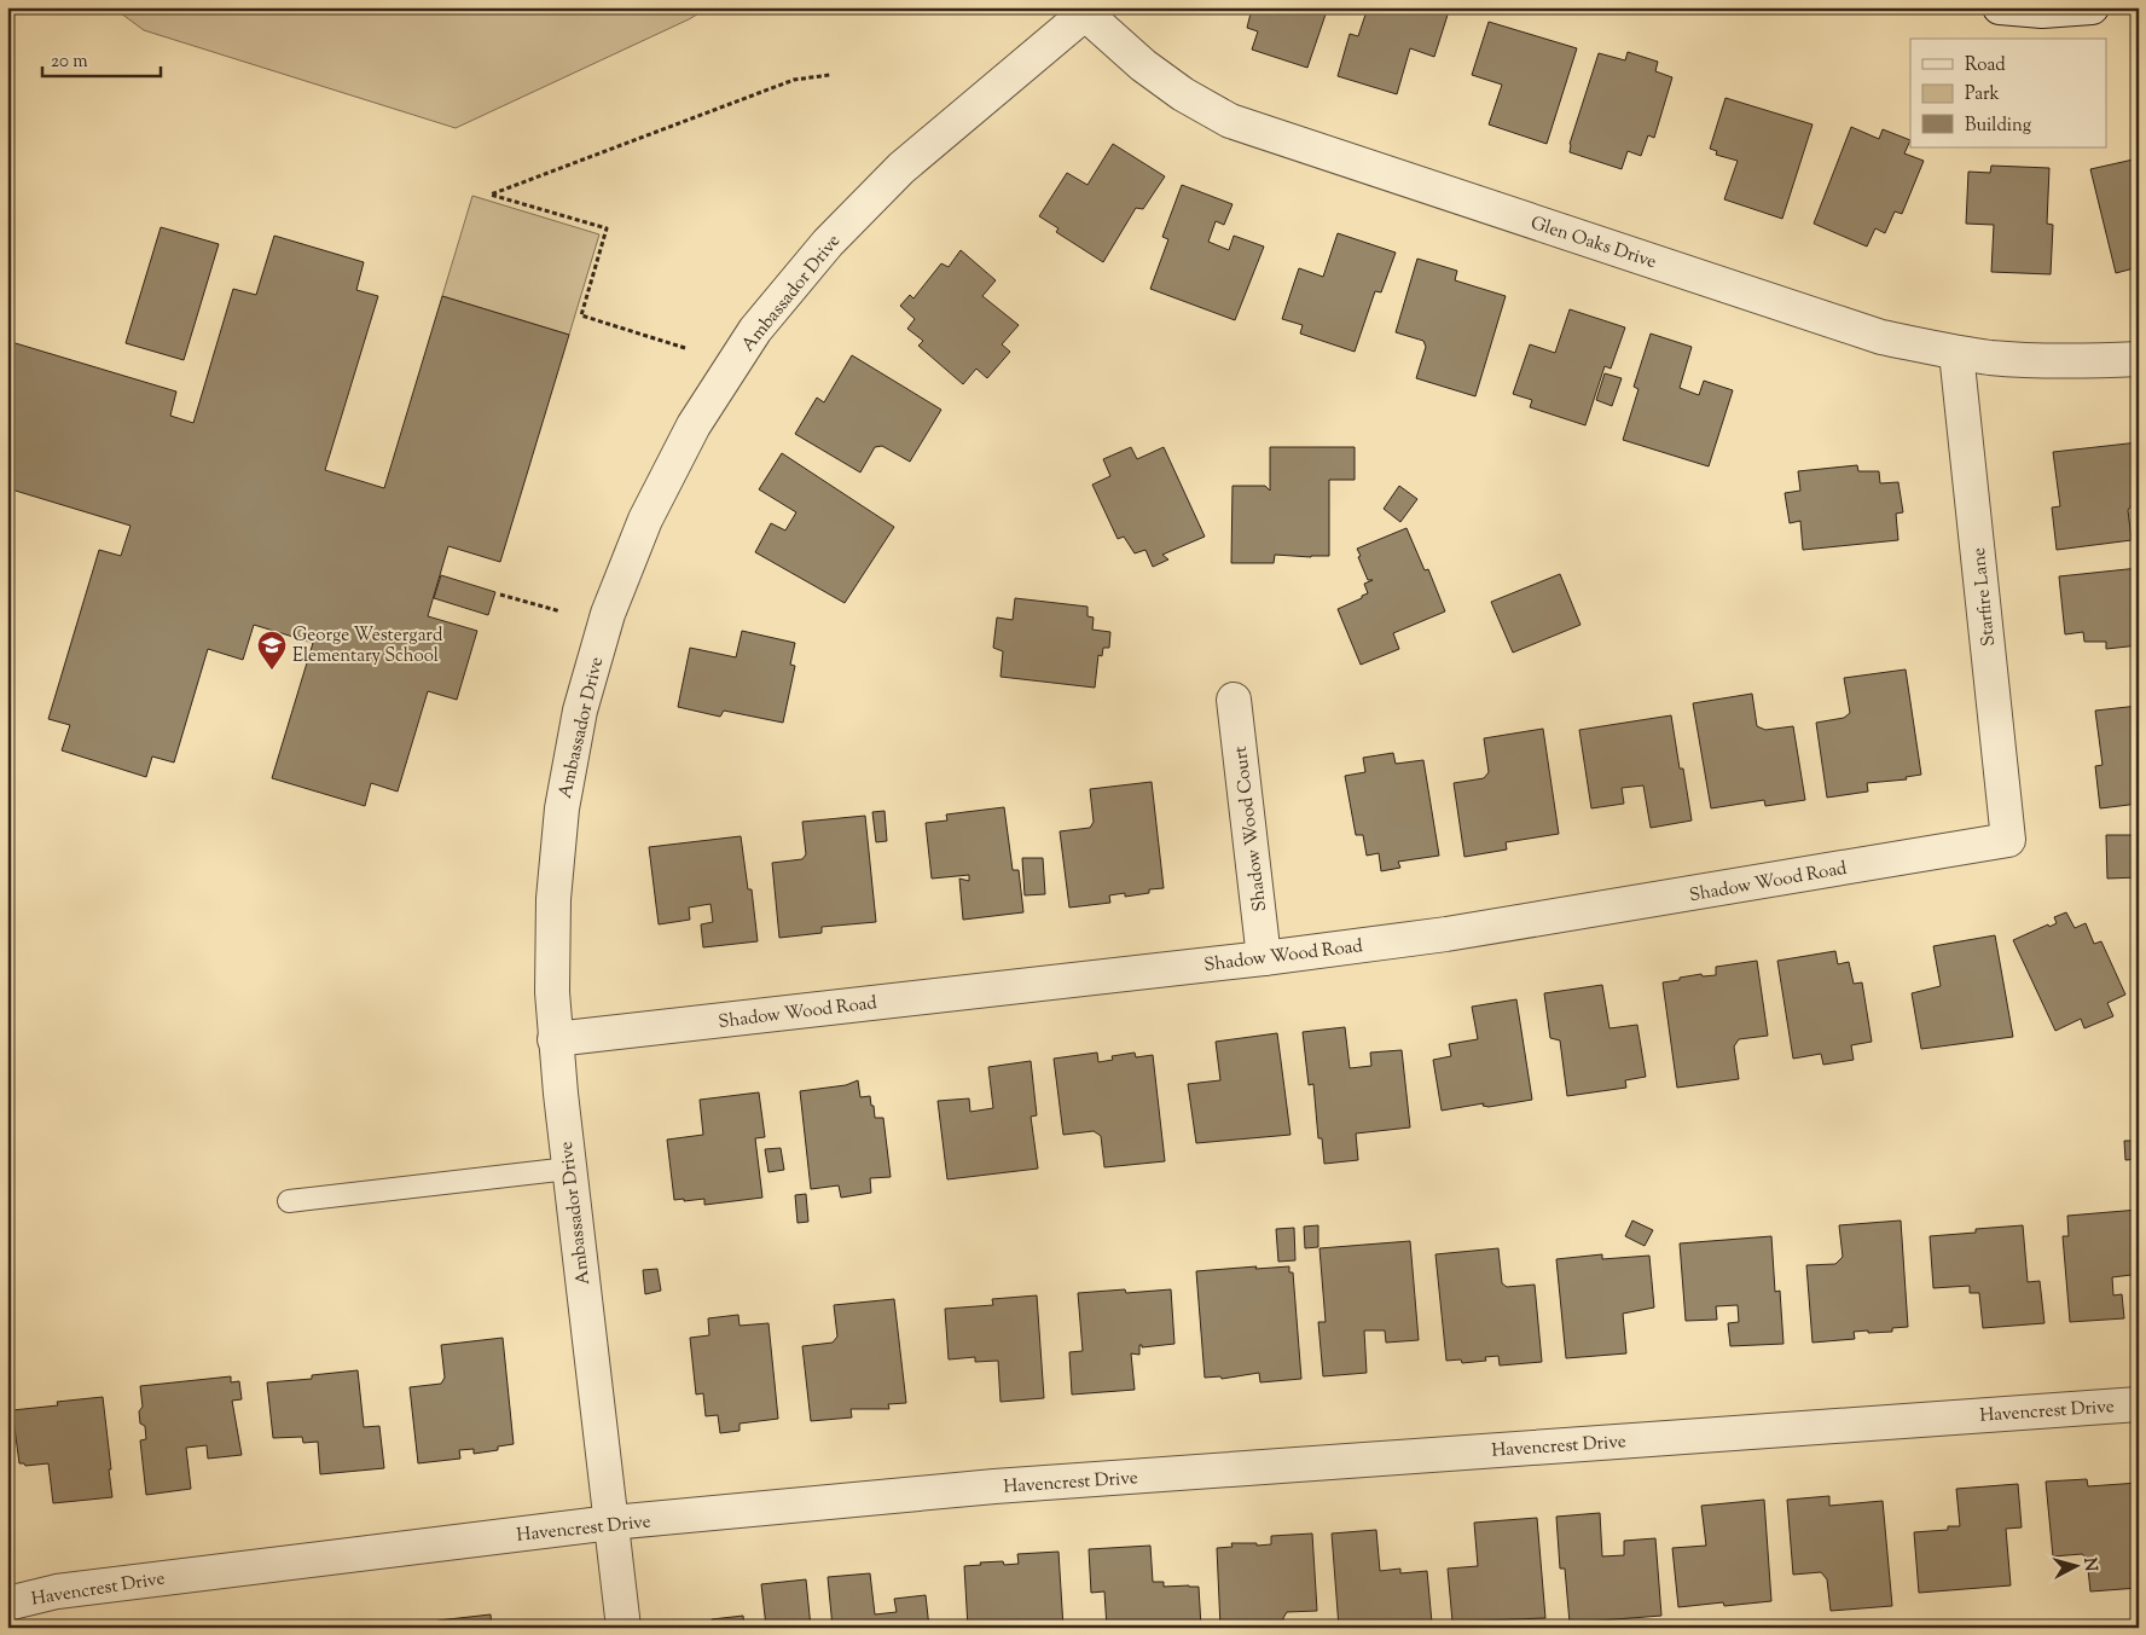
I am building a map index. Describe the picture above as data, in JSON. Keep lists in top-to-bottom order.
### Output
{
  "streets": {
    "street": [
      "Glen Oaks Drive",
      "Ambassador Drive",
      "Starfire Lane",
      "Shadow Wood Court",
      "Shadow Wood Road",
      "Havencrest Drive"
    ]
  },
  "crossings": [
    ["Glen Oaks Drive", "Ambassador Drive"],
    ["Glen Oaks Drive", "Starfire Lane"],
    ["Ambassador Drive", "Shadow Wood Road"],
    ["Ambassador Drive", "Havencrest Drive"],
    ["Starfire Lane", "Shadow Wood Road"],
    ["Shadow Wood Court", "Shadow Wood Road"]
  ],
  "places": {
    "school or university": ["George Westergard Elementary School"]
  },
  "legend": ["Road", "Park", "Building"],
  "scale_bar": "20 m",
  "north": "right"
}
